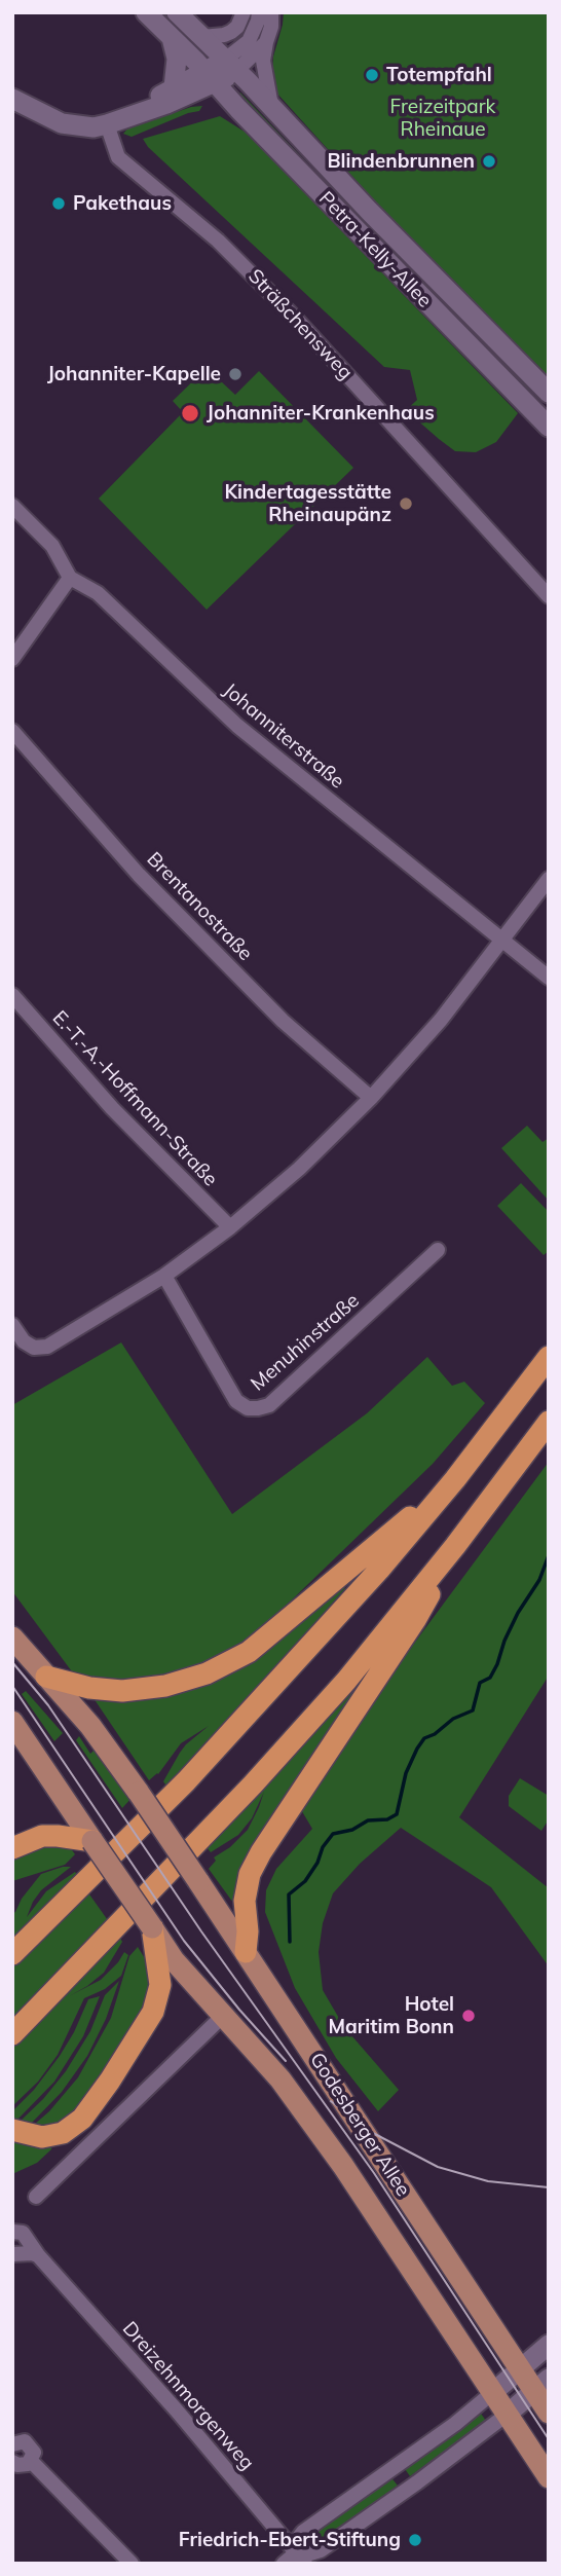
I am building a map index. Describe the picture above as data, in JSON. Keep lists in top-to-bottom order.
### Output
{
  "streets": {
    "main road": ["Petra-Kelly-Allee", "Godesberger Allee"],
    "street": [
      "Sträßchensweg",
      "Johanniterstraße",
      "Brentanostraße",
      "E.-T.-A.-Hoffmann-Straße",
      "Menuhinstraße",
      "Dreizehnmorgenweg"
    ]
  },
  "parks": ["Freizeitpark Rheinaue"],
  "places": [
    "Totempfahl",
    "Blindenbrunnen",
    "Pakethaus",
    "Johanniter-Kapelle",
    "Johanniter-Krankenhaus",
    "Kindertagesstätte Rheinaupänz",
    "Hotel Maritim Bonn",
    "Friedrich-Ebert-Stiftung"
  ]
}
